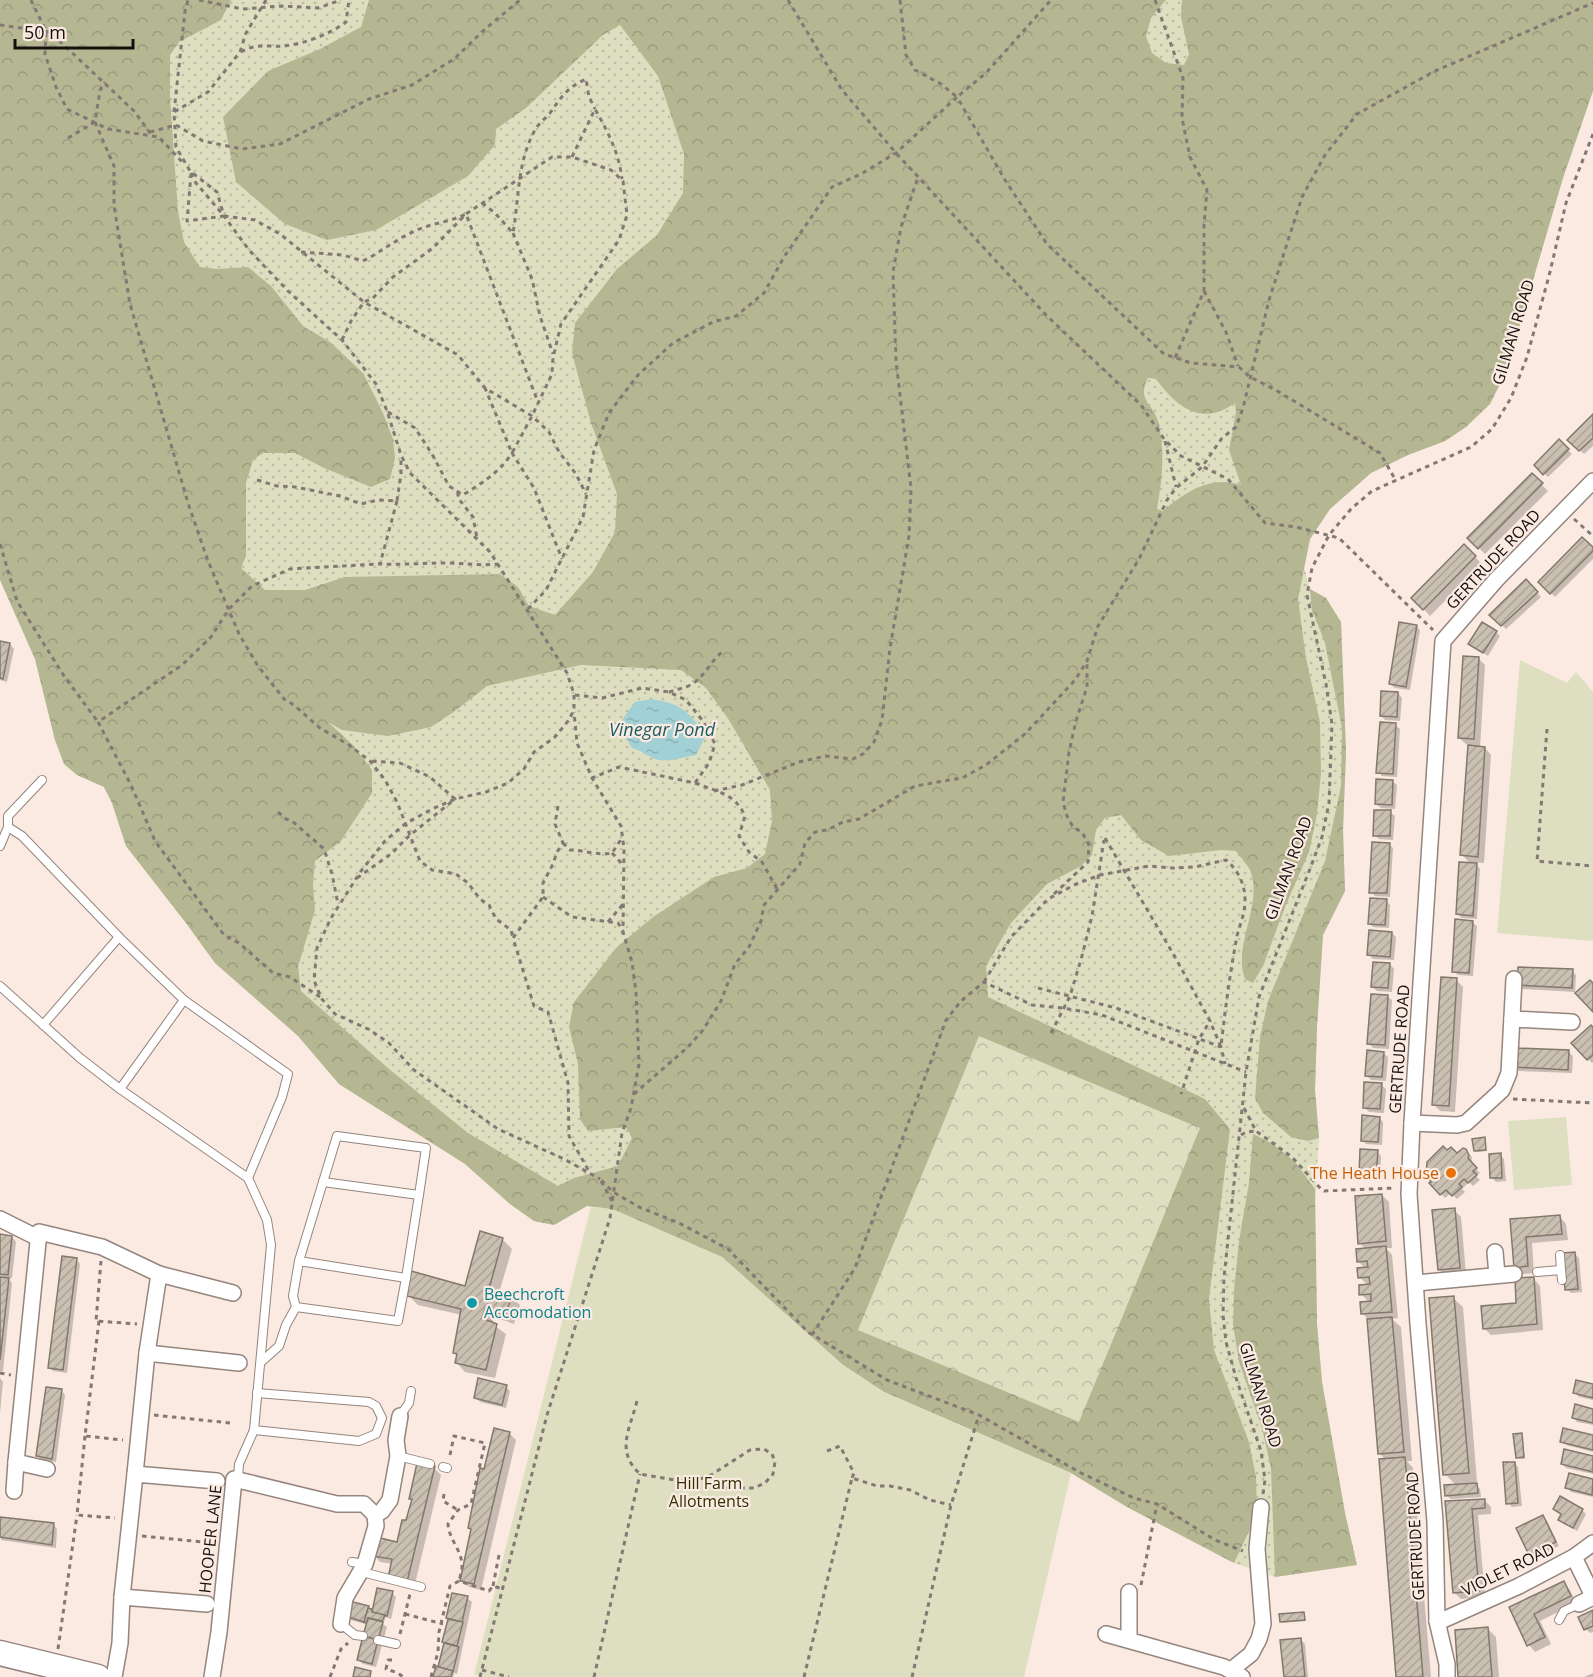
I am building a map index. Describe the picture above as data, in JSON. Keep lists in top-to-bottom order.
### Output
{
  "streets": {
    "street": ["GERTRUDE ROAD", "HOOPER LANE", "VIOLET ROAD"],
    "path": ["GILMAN ROAD"]
  },
  "crossings": [
    ["GERTRUDE ROAD", "VIOLET ROAD"]
  ],
  "water": ["Vinegar Pond"],
  "parks": ["Hill Farm Allotments"],
  "places": ["The Heath House", "Beechcroft Accomodation"],
  "scale_bar": "50 m"
}
